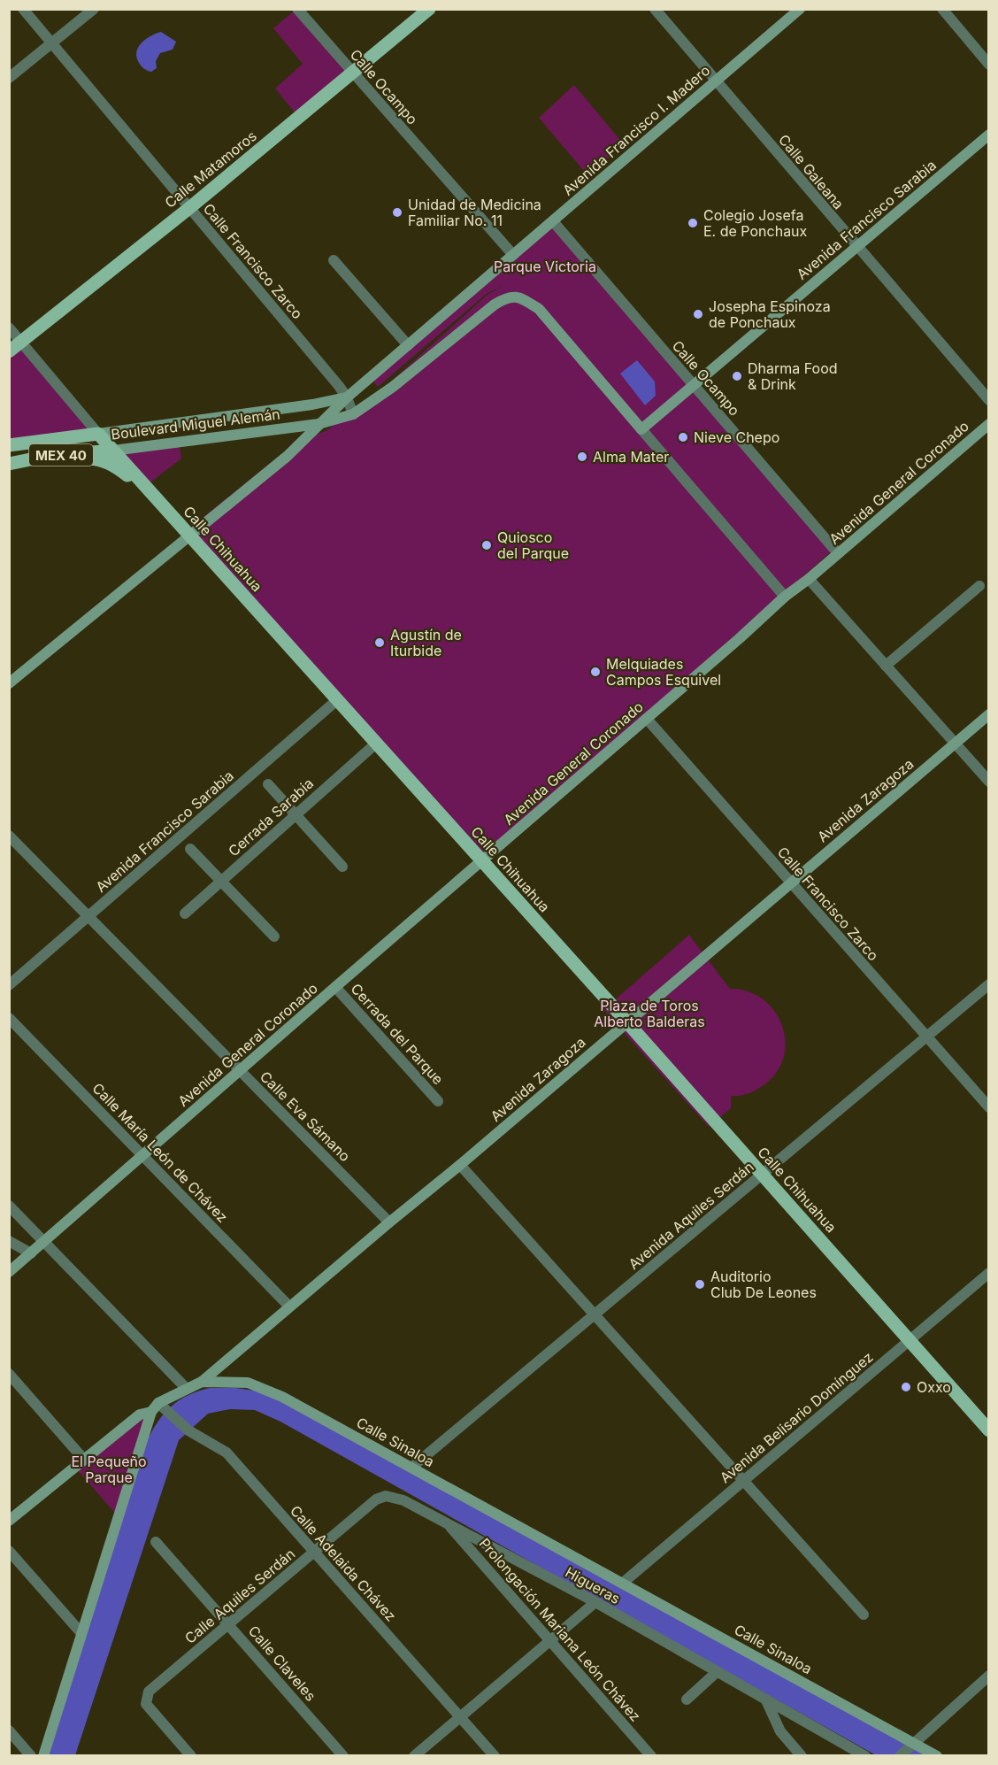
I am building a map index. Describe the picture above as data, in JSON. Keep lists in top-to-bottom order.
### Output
{
  "streets": {
    "main road": [
      "Calle Matamoros",
      "Boulevard Miguel Alemán",
      "MEX 40",
      "Calle Chihuahua"
    ],
    "street": [
      "Calle Ocampo",
      "Avenida Francisco I. Madero",
      "Calle Galeana",
      "Avenida Francisco Sarabia",
      "Calle Francisco Zarco",
      "Avenida General Coronado",
      "Avenida Zaragoza",
      "Cerrada Sarabia",
      "Cerrada del Parque",
      "Calle Eva Sámano",
      "Calle María León de Chávez",
      "Avenida Aquiles Serdán",
      "Avenida Belisario Domínguez",
      "Calle Sinaloa",
      "Calle Adelaida Chávez",
      "Higueras",
      "Calle Aquiles Serdán",
      "Prolongación Mariana León Chávez",
      "Calle Claveles"
    ]
  },
  "crossings": [
    ["Calle Ocampo", "Avenida Francisco I. Madero"],
    ["Calle Ocampo", "Calle Matamoros"],
    ["Calle Ocampo", "Avenida Francisco Sarabia"],
    ["Calle Ocampo", "Avenida General Coronado"],
    ["Avenida Francisco I. Madero", "Calle Galeana"],
    ["Avenida Francisco I. Madero", "Calle Francisco Zarco"],
    ["Avenida Francisco I. Madero", "Boulevard Miguel Alemán"],
    ["Avenida Francisco I. Madero", "Calle Chihuahua"],
    ["Calle Matamoros", "Calle Francisco Zarco"],
    ["Calle Matamoros", "Calle Chihuahua"],
    ["Calle Galeana", "Avenida Francisco Sarabia"],
    ["Avenida Francisco Sarabia", "MEX 40"],
    ["Avenida Francisco Sarabia", "Calle Chihuahua"],
    ["Avenida Francisco Sarabia", "Calle Eva Sámano"],
    ["Calle Francisco Zarco", "Boulevard Miguel Alemán"],
    ["Calle Francisco Zarco", "MEX 40"],
    ["Calle Francisco Zarco", "Avenida General Coronado"],
    ["Calle Francisco Zarco", "Avenida Zaragoza"],
    ["Calle Francisco Zarco", "Avenida Aquiles Serdán"],
    ["Boulevard Miguel Alemán", "MEX 40"],
    ["Boulevard Miguel Alemán", "Calle Chihuahua"],
    ["Avenida General Coronado", "Calle Chihuahua"],
    ["Avenida General Coronado", "Cerrada del Parque"],
    ["Avenida General Coronado", "Calle Eva Sámano"],
    ["Avenida General Coronado", "Calle María León de Chávez"],
    ["Calle Chihuahua", "Avenida Zaragoza"],
    ["Calle Chihuahua", "Cerrada Sarabia"],
    ["Calle Chihuahua", "Avenida Aquiles Serdán"],
    ["Calle Chihuahua", "Avenida Belisario Domínguez"],
    ["Avenida Zaragoza", "Calle Eva Sámano"],
    ["Avenida Zaragoza", "Calle María León de Chávez"],
    ["Avenida Zaragoza", "Calle Sinaloa"],
    ["Avenida Aquiles Serdán", "Calle Sinaloa"],
    ["Avenida Belisario Domínguez", "Calle Sinaloa"],
    ["Calle Sinaloa", "Calle Adelaida Chávez"],
    ["Calle Adelaida Chávez", "Calle Aquiles Serdán"],
    ["Higueras", "Calle Aquiles Serdán"],
    ["Higueras", "Prolongación Mariana León Chávez"],
    ["Calle Aquiles Serdán", "Calle Claveles"]
  ],
  "parks": ["Parque Victoria", "Plaza de Toros Alberto Balderas", "El Pequeño Parque"],
  "places": [
    "Unidad de Medicina Familiar No. 11",
    "Colegio Josefa E. de Ponchaux",
    "Josepha Espinoza de Ponchaux",
    "Dharma Food & Drink",
    "Nieve Chepo",
    "Alma Mater",
    "Quiosco del Parque",
    "Agustín de Iturbide",
    "Melquiades Campos Esquivel",
    "Auditorio Club De Leones",
    "Oxxo"
  ]
}
